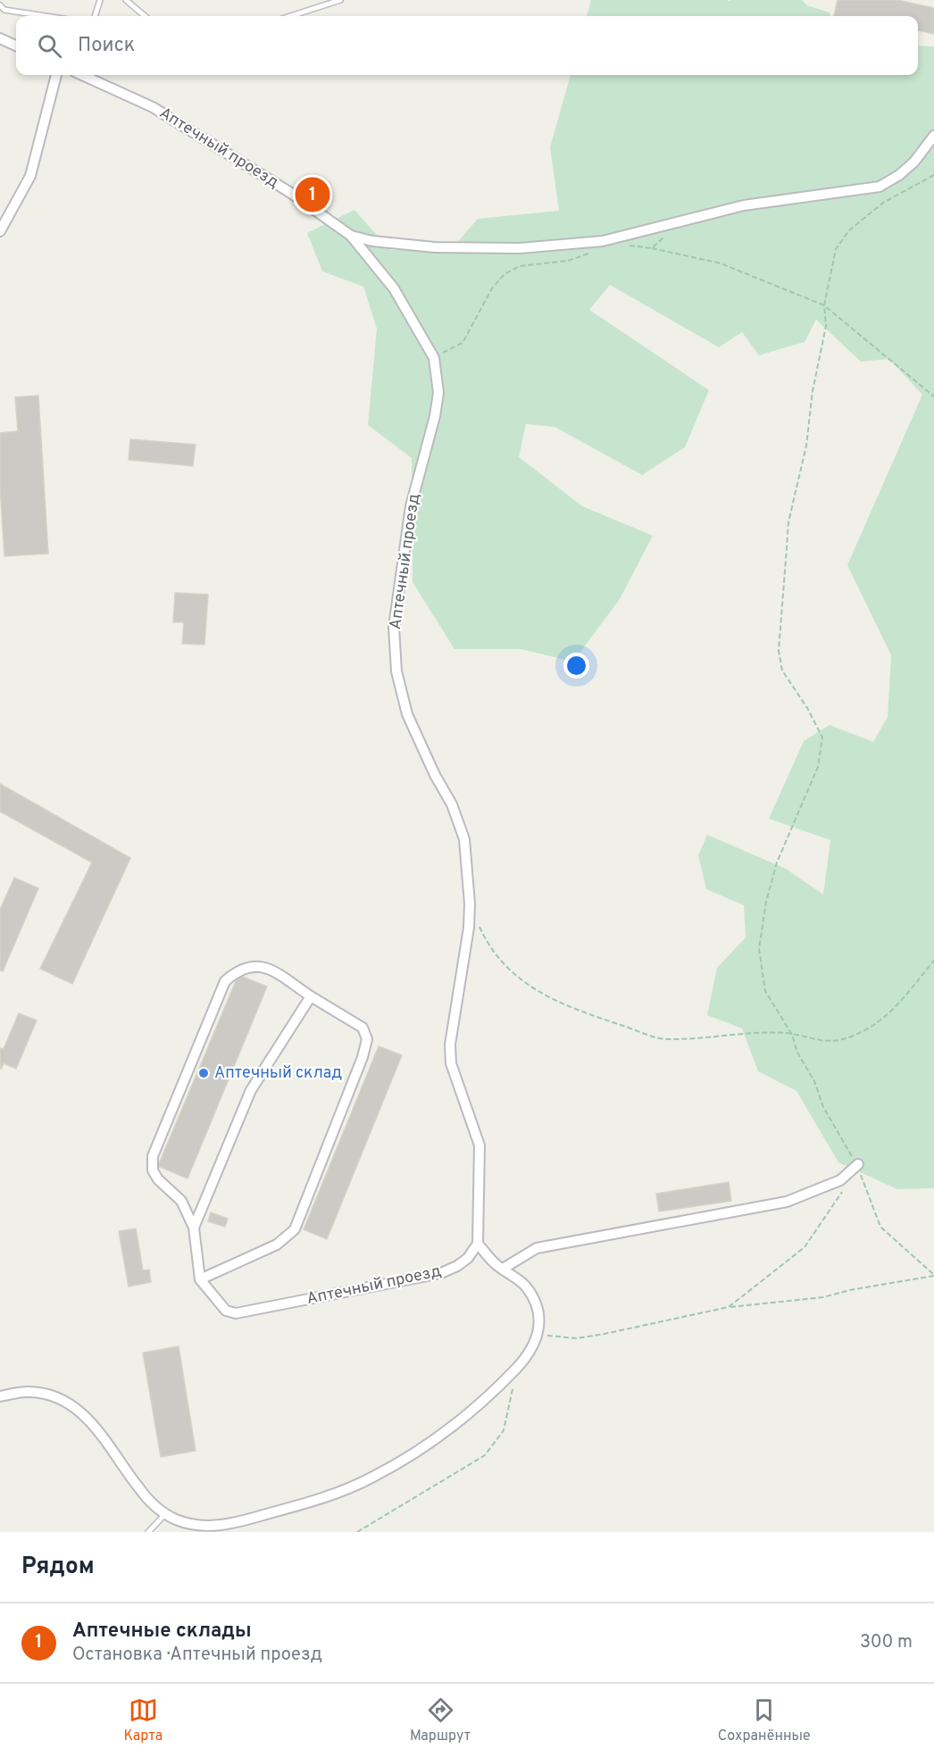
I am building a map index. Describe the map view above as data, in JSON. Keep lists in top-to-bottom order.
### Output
{
  "streets": {
    "street": ["Аптечный проезд"]
  },
  "places": ["Аптечный склад"],
  "page": {
    "search": "Поиск",
    "pins": "1",
    "heading": "Рядом",
    "list": [
      {
        "mark": "1",
        "name": "Аптечные склады",
        "note": "Остановка · Аптечный проезд",
        "value": "300 m"
      }
    ],
    "nav": ["Карта", "Маршрут", "Сохранённые"]
  }
}
